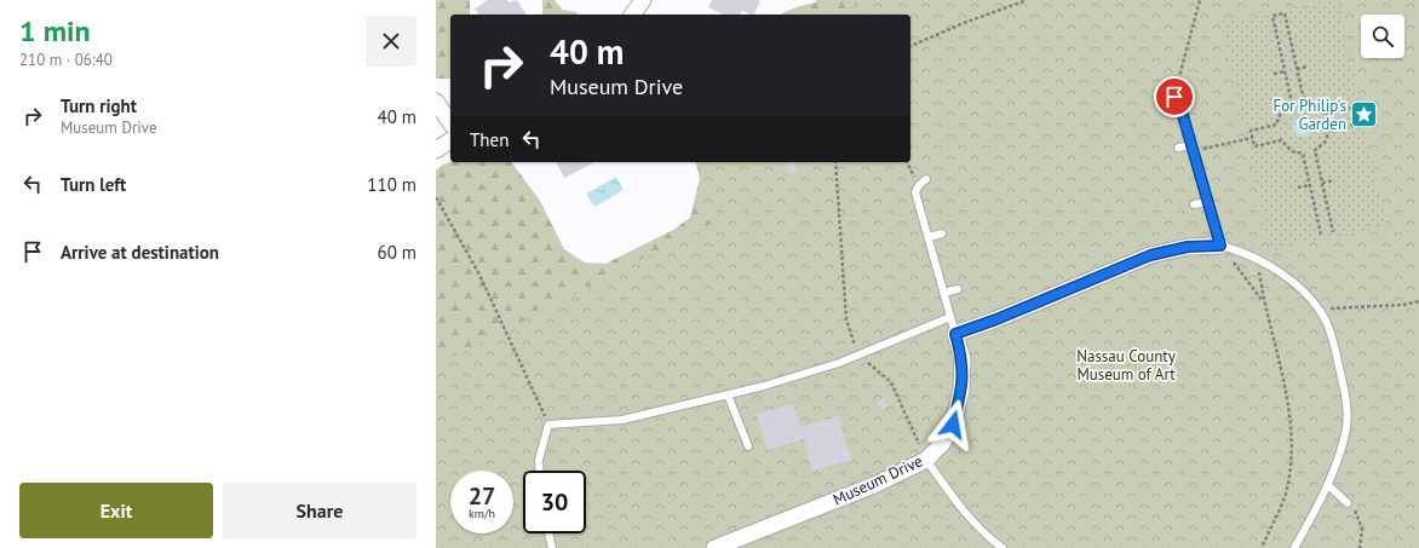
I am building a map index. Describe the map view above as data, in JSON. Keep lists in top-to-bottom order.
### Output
{
  "streets": {
    "street": ["Museum Drive"]
  },
  "parks": ["Nassau County Museum of Art"],
  "places": {
    "place": ["For Philip's Garden"]
  },
  "page": {
    "heading": ["1 min", "210 m · 06:40"],
    "turn": ["40 m", "Museum Drive"],
    "list": [
      {
        "name": "Turn right",
        "note": "Museum Drive",
        "value": "40 m"
      },
      {
        "name": "Turn left",
        "value": "110 m"
      },
      {
        "name": "Arrive at destination",
        "value": "60 m"
      }
    ],
    "then": "Then",
    "speed": "27 km/h",
    "limit": "30",
    "buttons": ["Exit", "Share"]
  }
}
